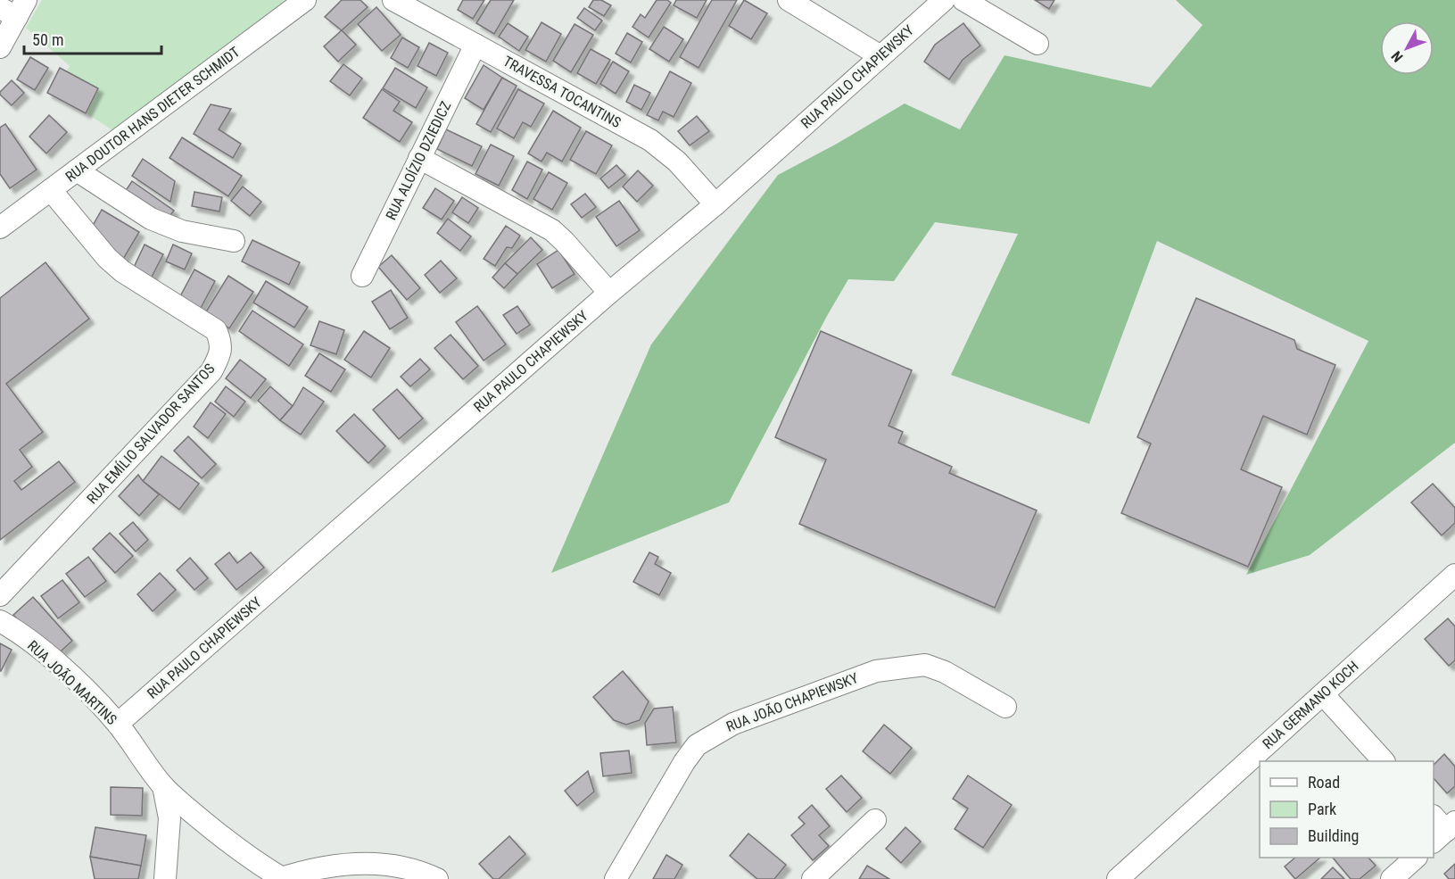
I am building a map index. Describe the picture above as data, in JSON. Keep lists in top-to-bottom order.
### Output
{
  "streets": {
    "street": [
      "RUA PAULO CHAPIEWSKY",
      "TRAVESSA TOCANTINS",
      "RUA DOUTOR HANS DIETER SCHMIDT",
      "RUA ALOÍZIO DZIEDICZ",
      "RUA EMÍLIO SALVADOR SANTOS",
      "RUA JOÃO MARTINS",
      "RUA JOÃO CHAPIEWSKY",
      "RUA GERMANO KOCH"
    ]
  },
  "crossings": [
    ["RUA PAULO CHAPIEWSKY", "TRAVESSA TOCANTINS"],
    ["RUA PAULO CHAPIEWSKY", "RUA JOÃO MARTINS"],
    ["TRAVESSA TOCANTINS", "RUA ALOÍZIO DZIEDICZ"],
    ["RUA DOUTOR HANS DIETER SCHMIDT", "RUA EMÍLIO SALVADOR SANTOS"]
  ],
  "legend": ["Road", "Park", "Building"],
  "scale_bar": "50 m",
  "north": "bottom left"
}
